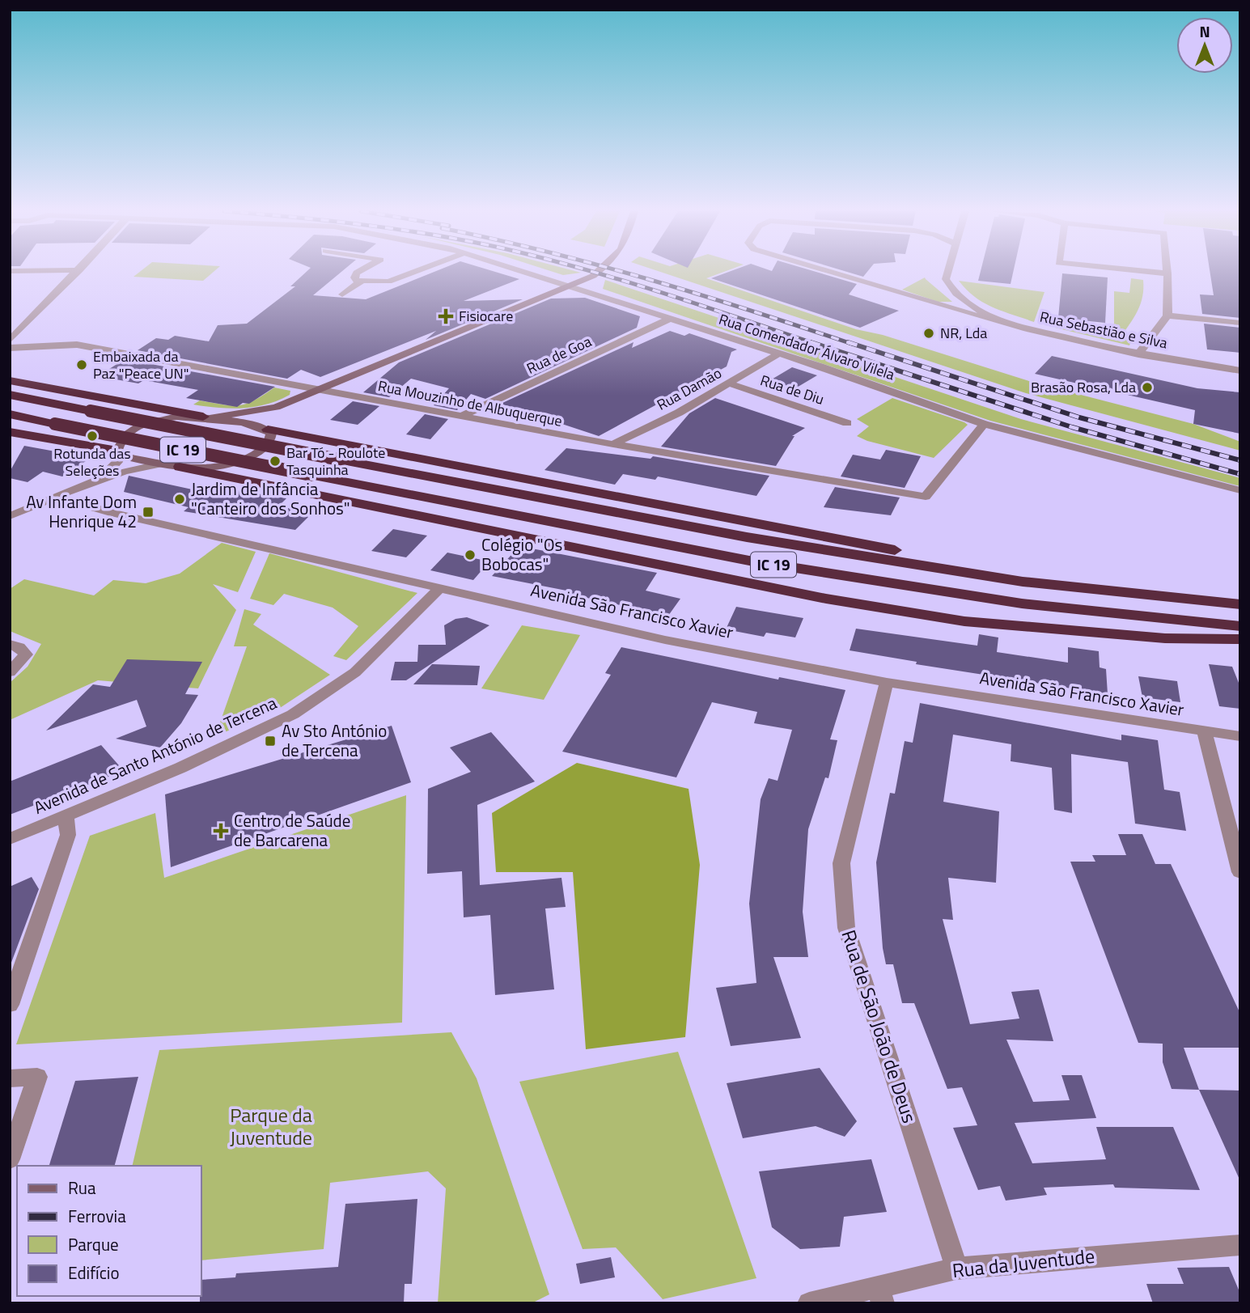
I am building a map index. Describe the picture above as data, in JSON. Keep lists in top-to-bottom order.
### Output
{
  "streets": {
    "highway": ["IC 19"],
    "street": [
      "Rua Sebastião e Silva",
      "Rua Comendador Álvaro Vilela",
      "Rua de Goa",
      "Rua Damão",
      "Rua de Diu",
      "Rua Mouzinho de Albuquerque",
      "Avenida São Francisco Xavier",
      "Avenida de Santo António de Tercena",
      "Rua de São João de Deus",
      "Rua da Juventude"
    ]
  },
  "crossings": [
    ["Rua Comendador Álvaro Vilela", "Rua de Goa"],
    ["Rua Comendador Álvaro Vilela", "Rua Damão"],
    ["Rua Comendador Álvaro Vilela", "Rua Mouzinho de Albuquerque"],
    ["Rua de Goa", "Rua Mouzinho de Albuquerque"],
    ["Rua Damão", "Rua de Diu"],
    ["Rua Damão", "Rua Mouzinho de Albuquerque"],
    ["Avenida São Francisco Xavier", "Avenida de Santo António de Tercena"],
    ["Avenida São Francisco Xavier", "Rua de São João de Deus"],
    ["Rua de São João de Deus", "Rua da Juventude"]
  ],
  "parks": ["Parque da Juventude"],
  "places": {
    "health": ["Fisiocare", "Centro de Saúde de Barcarena"],
    "other": [
      "NR, Lda",
      "Embaixada da Paz \"Peace UN\"",
      "Brasão Rosa, Lda",
      "Rotunda das Seleções",
      "Bar Tó - Roulote Tasquinha",
      "Jardim de Infância \"Canteiro dos Sonhos\"",
      "Colégio \"Os Bobocas\""
    ],
    "transit": ["Av Infante Dom Henrique 42", "Av Sto António de Tercena"]
  },
  "legend": [
    "Rua",
    "Ferrovia",
    "Parque",
    "Edifício"
  ],
  "north": "top"
}
